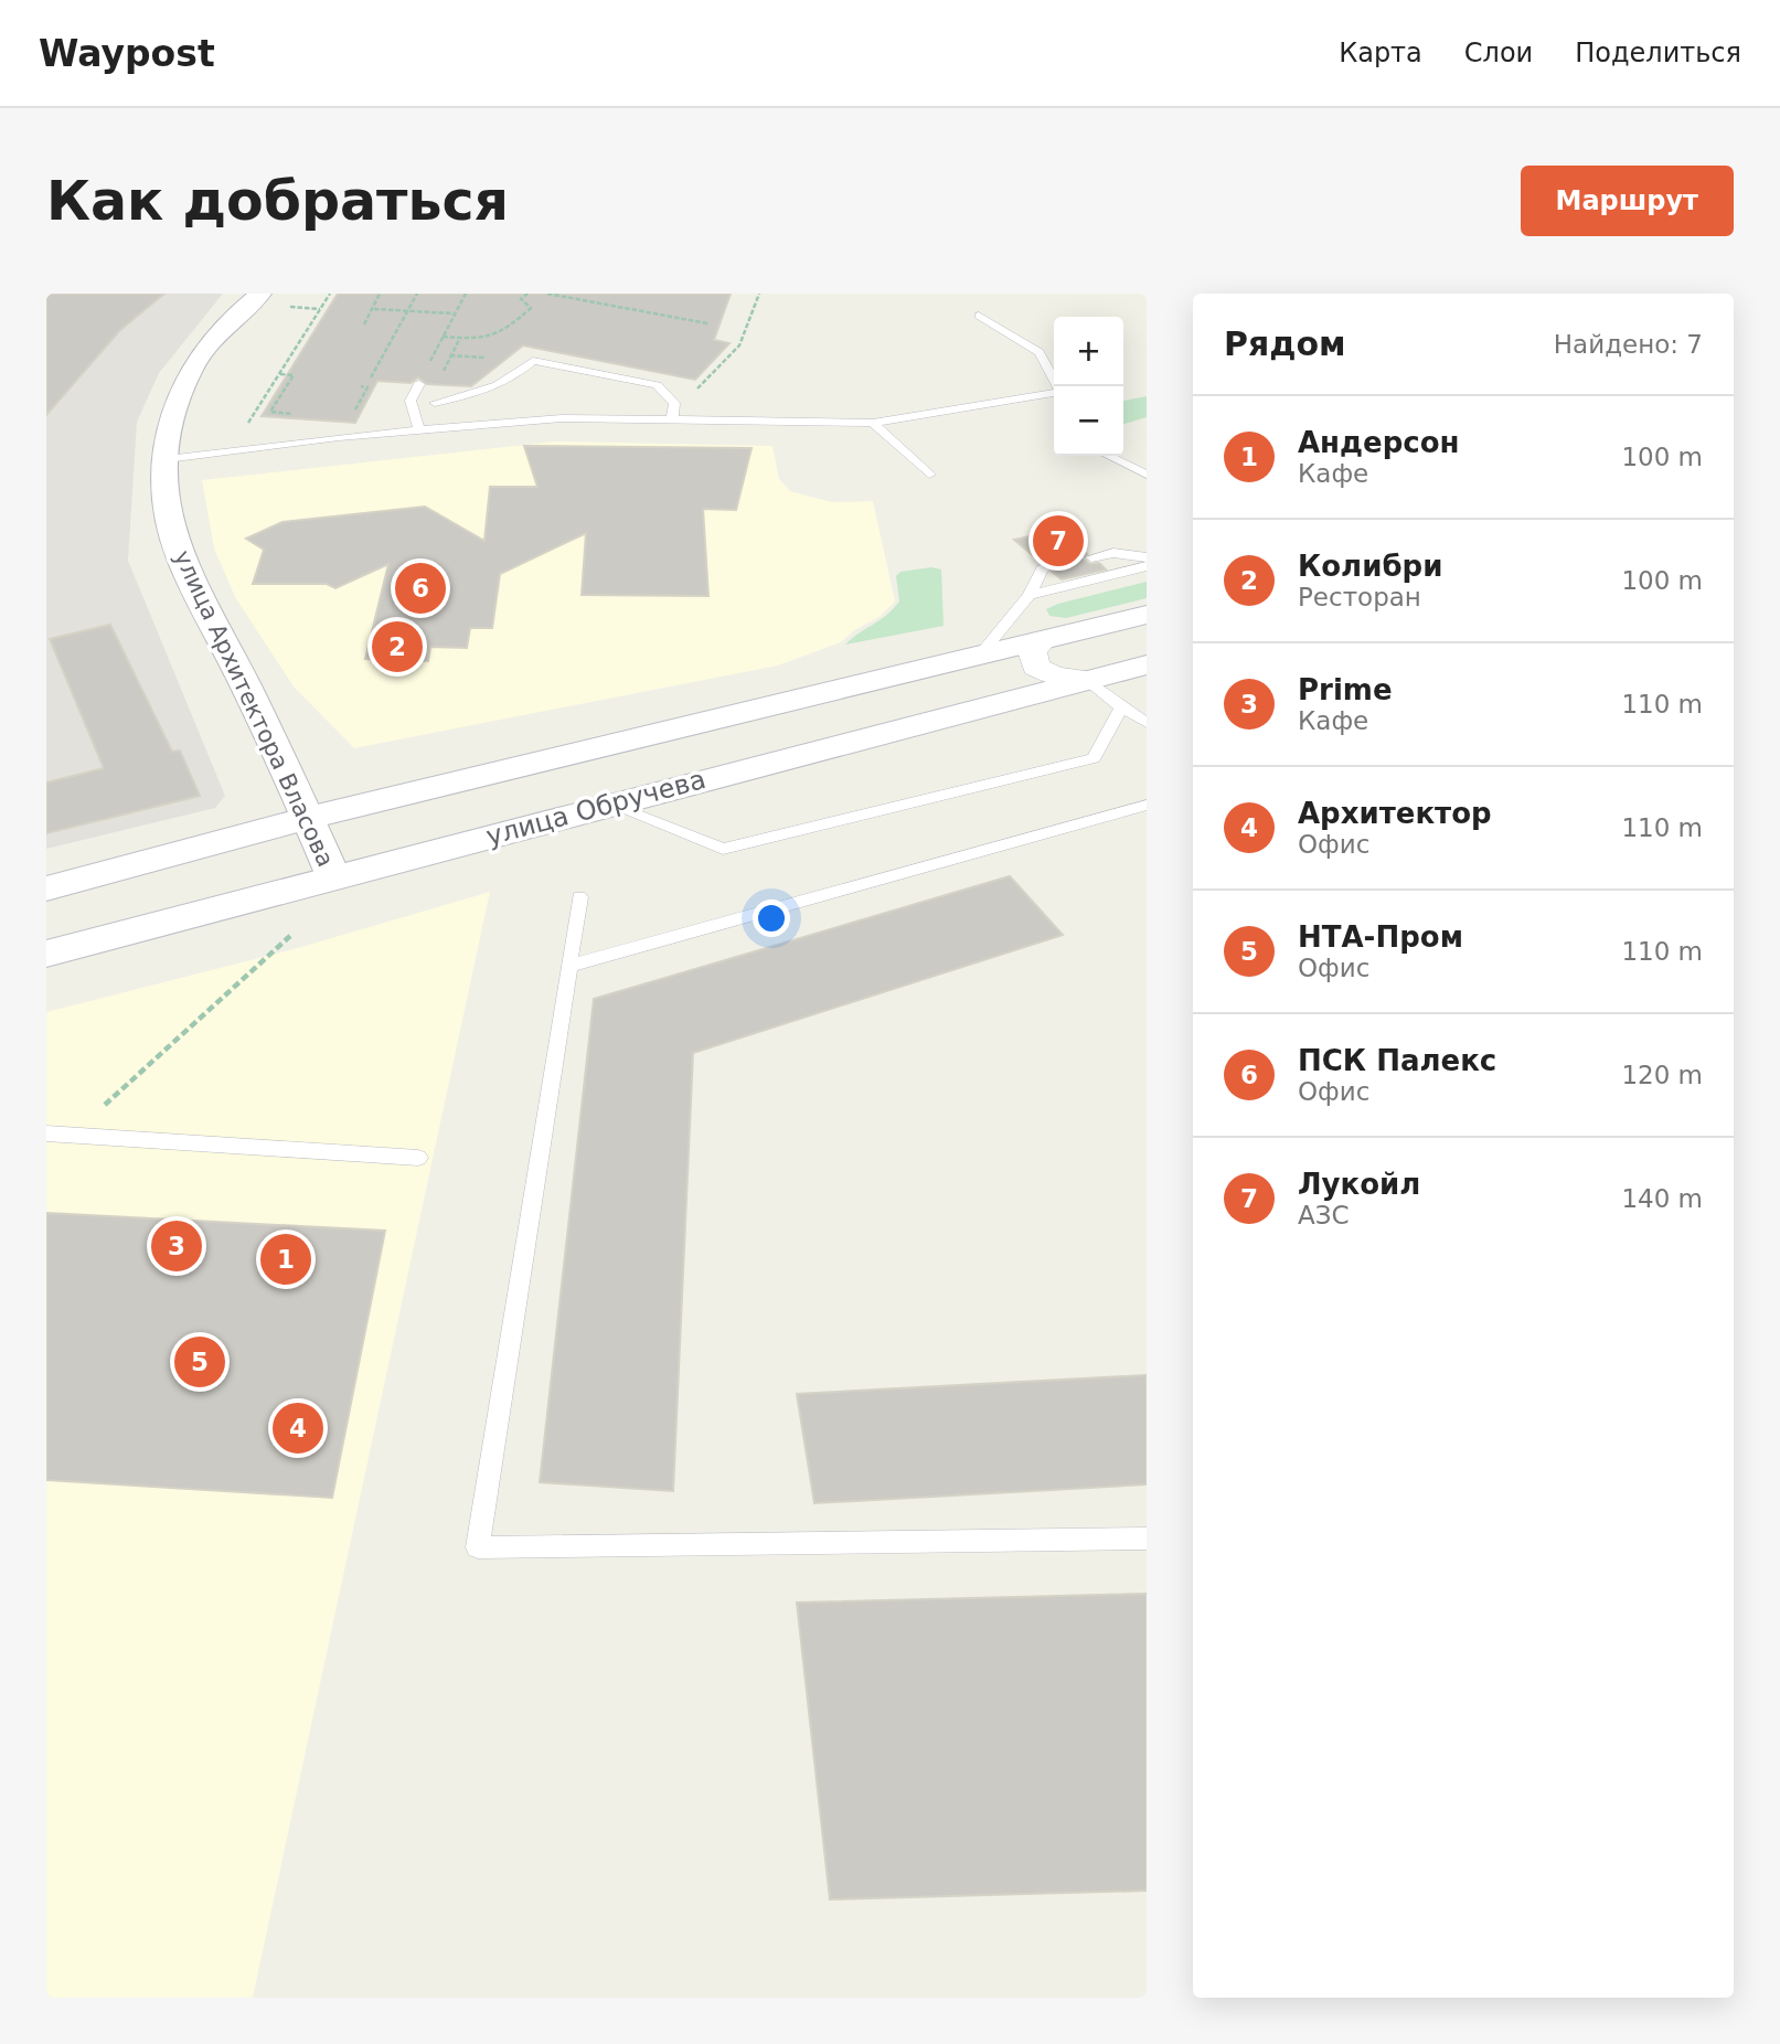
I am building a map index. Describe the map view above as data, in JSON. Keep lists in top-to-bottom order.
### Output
{
  "streets": {
    "main road": ["улица Архитектора Власова", "улица Обручева"]
  },
  "crossings": [
    ["улица Архитектора Власова", "улица Обручева"]
  ],
  "page": {
    "header": "Waypost",
    "nav": ["Карта", "Слои", "Поделиться"],
    "buttons": "Маршрут",
    "title": "Как добраться",
    "heading": ["Рядом", "Найдено: 7"],
    "map_buttons": ["+", "−"],
    "list": [
      {
        "mark": "1",
        "name": "Андерсон",
        "note": "Кафе",
        "value": "100 m"
      },
      {
        "mark": "2",
        "name": "Колибри",
        "note": "Ресторан",
        "value": "100 m"
      },
      {
        "mark": "3",
        "name": "Prime",
        "note": "Кафе",
        "value": "110 m"
      },
      {
        "mark": "4",
        "name": "Архитектор",
        "note": "Офис",
        "value": "110 m"
      },
      {
        "mark": "5",
        "name": "НТА-Пром",
        "note": "Офис",
        "value": "110 m"
      },
      {
        "mark": "6",
        "name": "ПСК Палекс",
        "note": "Офис",
        "value": "120 m"
      },
      {
        "mark": "7",
        "name": "Лукойл",
        "note": "АЗС",
        "value": "140 m"
      }
    ],
    "pins": [
      "7",
      "6",
      "2",
      "3",
      "1",
      "5",
      "4"
    ]
  }
}
